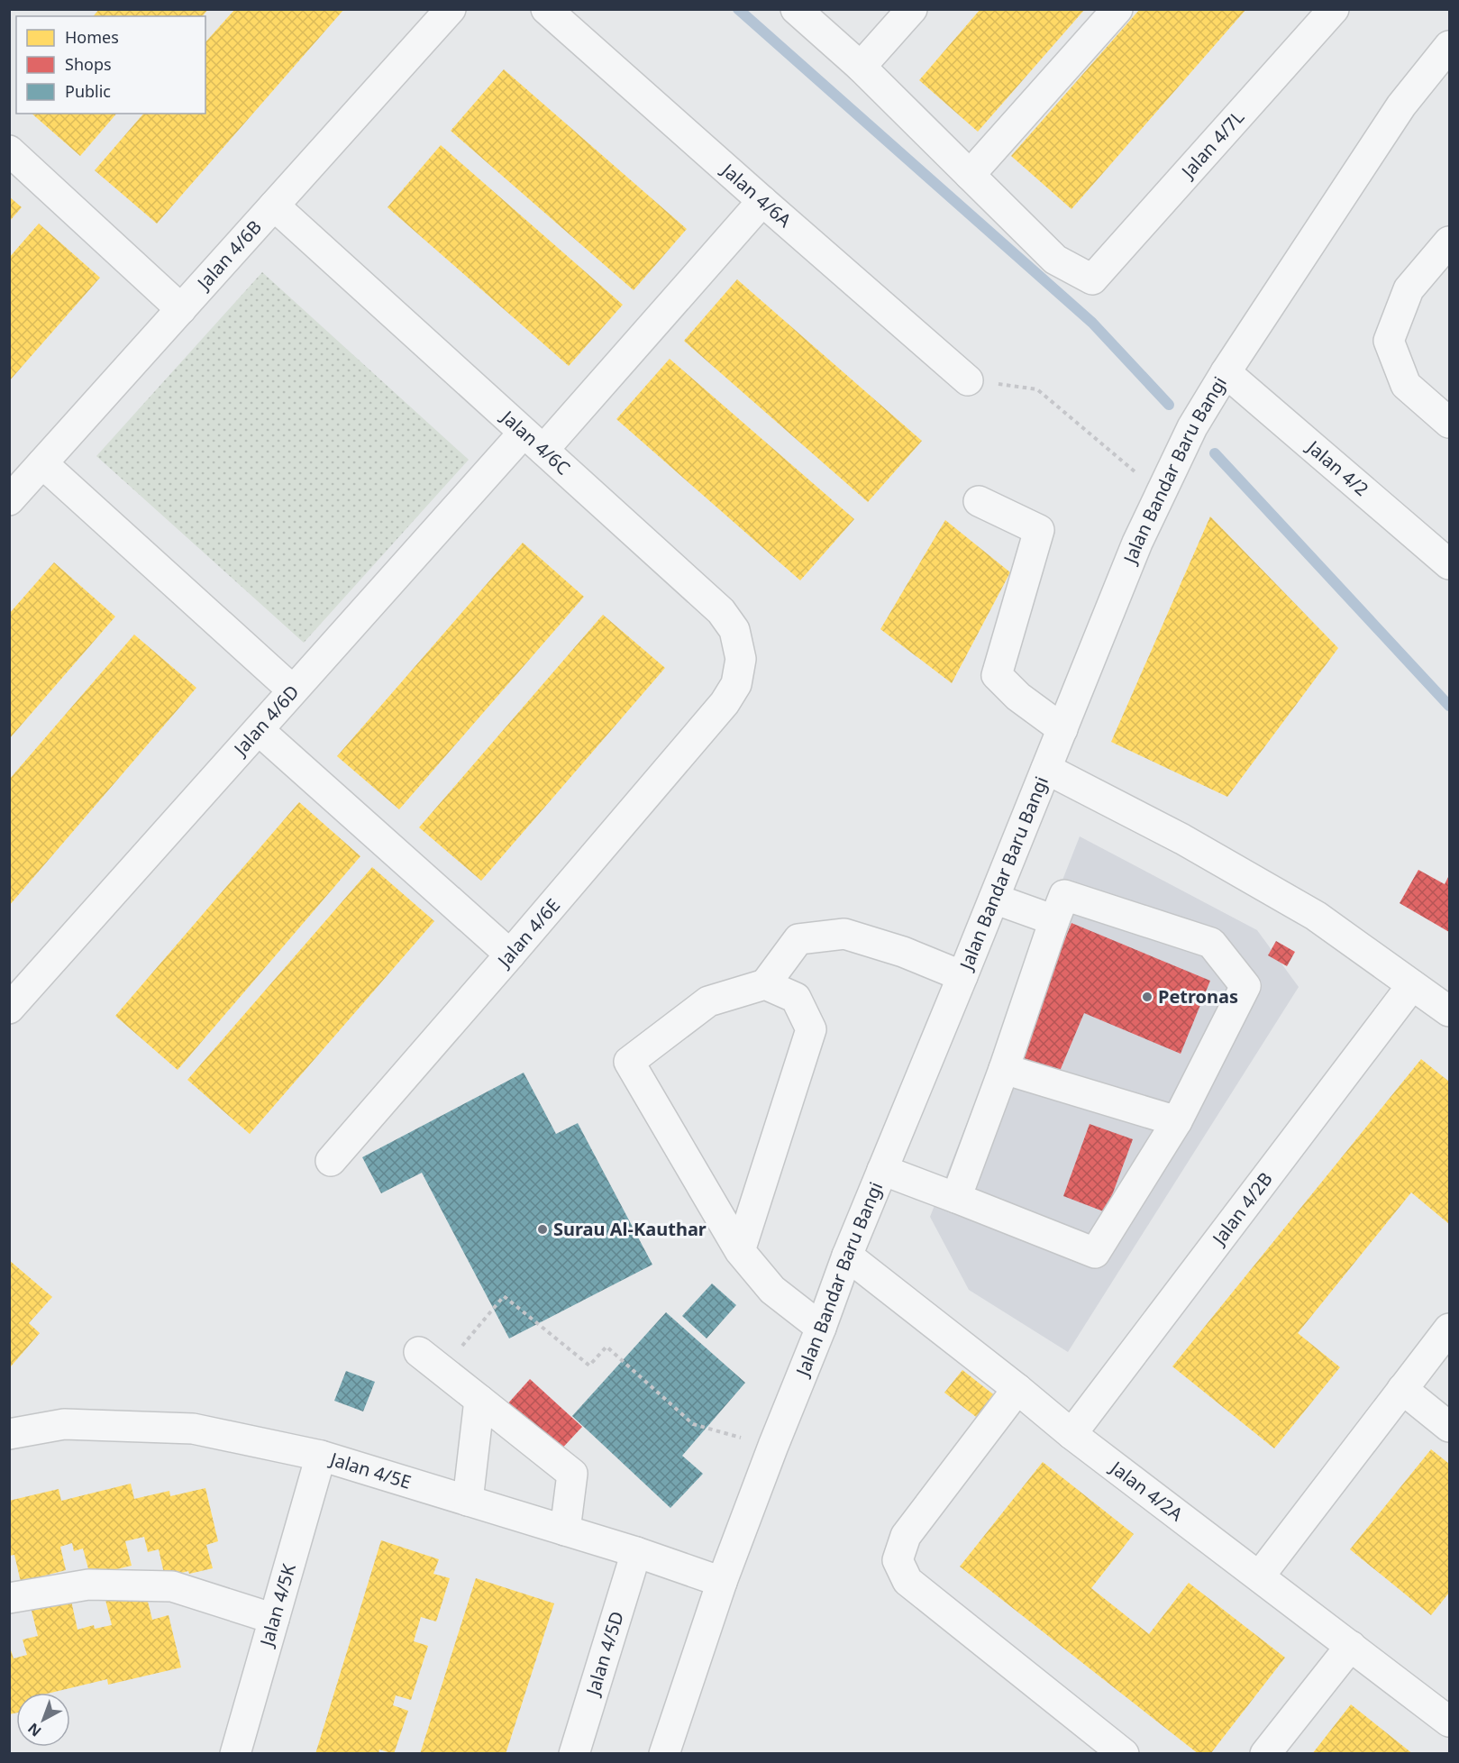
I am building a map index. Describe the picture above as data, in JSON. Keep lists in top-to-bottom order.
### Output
{
  "streets": {
    "street": [
      "Jalan 4/7L",
      "Jalan 4/6A",
      "Jalan 4/6B",
      "Jalan 4/6C",
      "Jalan 4/2",
      "Jalan Bandar Baru Bangi",
      "Jalan 4/6D",
      "Jalan 4/6E",
      "Jalan 4/2B",
      "Jalan 4/5E",
      "Jalan 4/2A",
      "Jalan 4/5K",
      "Jalan 4/5D"
    ]
  },
  "crossings": [
    ["Jalan 4/6A", "Jalan 4/6D"],
    ["Jalan 4/6B", "Jalan 4/6C"],
    ["Jalan 4/6C", "Jalan 4/6D"],
    ["Jalan 4/6C", "Jalan 4/6E"],
    ["Jalan 4/2", "Jalan Bandar Baru Bangi"],
    ["Jalan Bandar Baru Bangi", "Jalan 4/5E"],
    ["Jalan Bandar Baru Bangi", "Jalan 4/2A"],
    ["Jalan 4/2B", "Jalan 4/2A"],
    ["Jalan 4/5E", "Jalan 4/5K"],
    ["Jalan 4/5E", "Jalan 4/5D"]
  ],
  "places": ["Petronas", "Surau Al-Kauthar"],
  "legend": ["Homes", "Shops", "Public"],
  "north": "bottom left"
}
